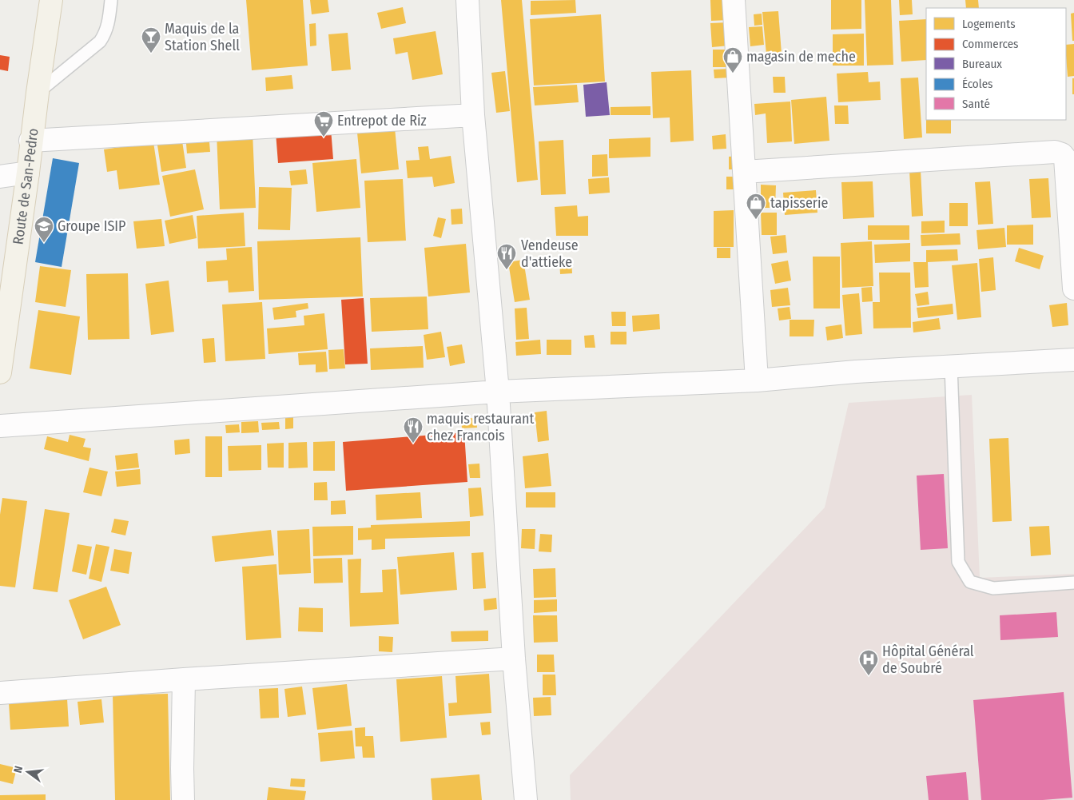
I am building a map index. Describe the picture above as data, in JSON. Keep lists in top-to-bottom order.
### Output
{
  "streets": {
    "main road": ["Route de San-Pedro"]
  },
  "places": {
    "bar": ["Maquis de la Station Shell"],
    "shop": ["magasin de meche", "tapisserie"],
    "supermarket": ["Entrepot de Riz"],
    "school or university": ["Groupe ISIP"],
    "restaurant": ["Vendeuse d'attieke", "maquis restaurant chez Francois"],
    "hospital": ["Hôpital Général de Soubré"]
  },
  "legend": [
    "Logements",
    "Commerces",
    "Bureaux",
    "Écoles",
    "Santé"
  ],
  "north": "left"
}
